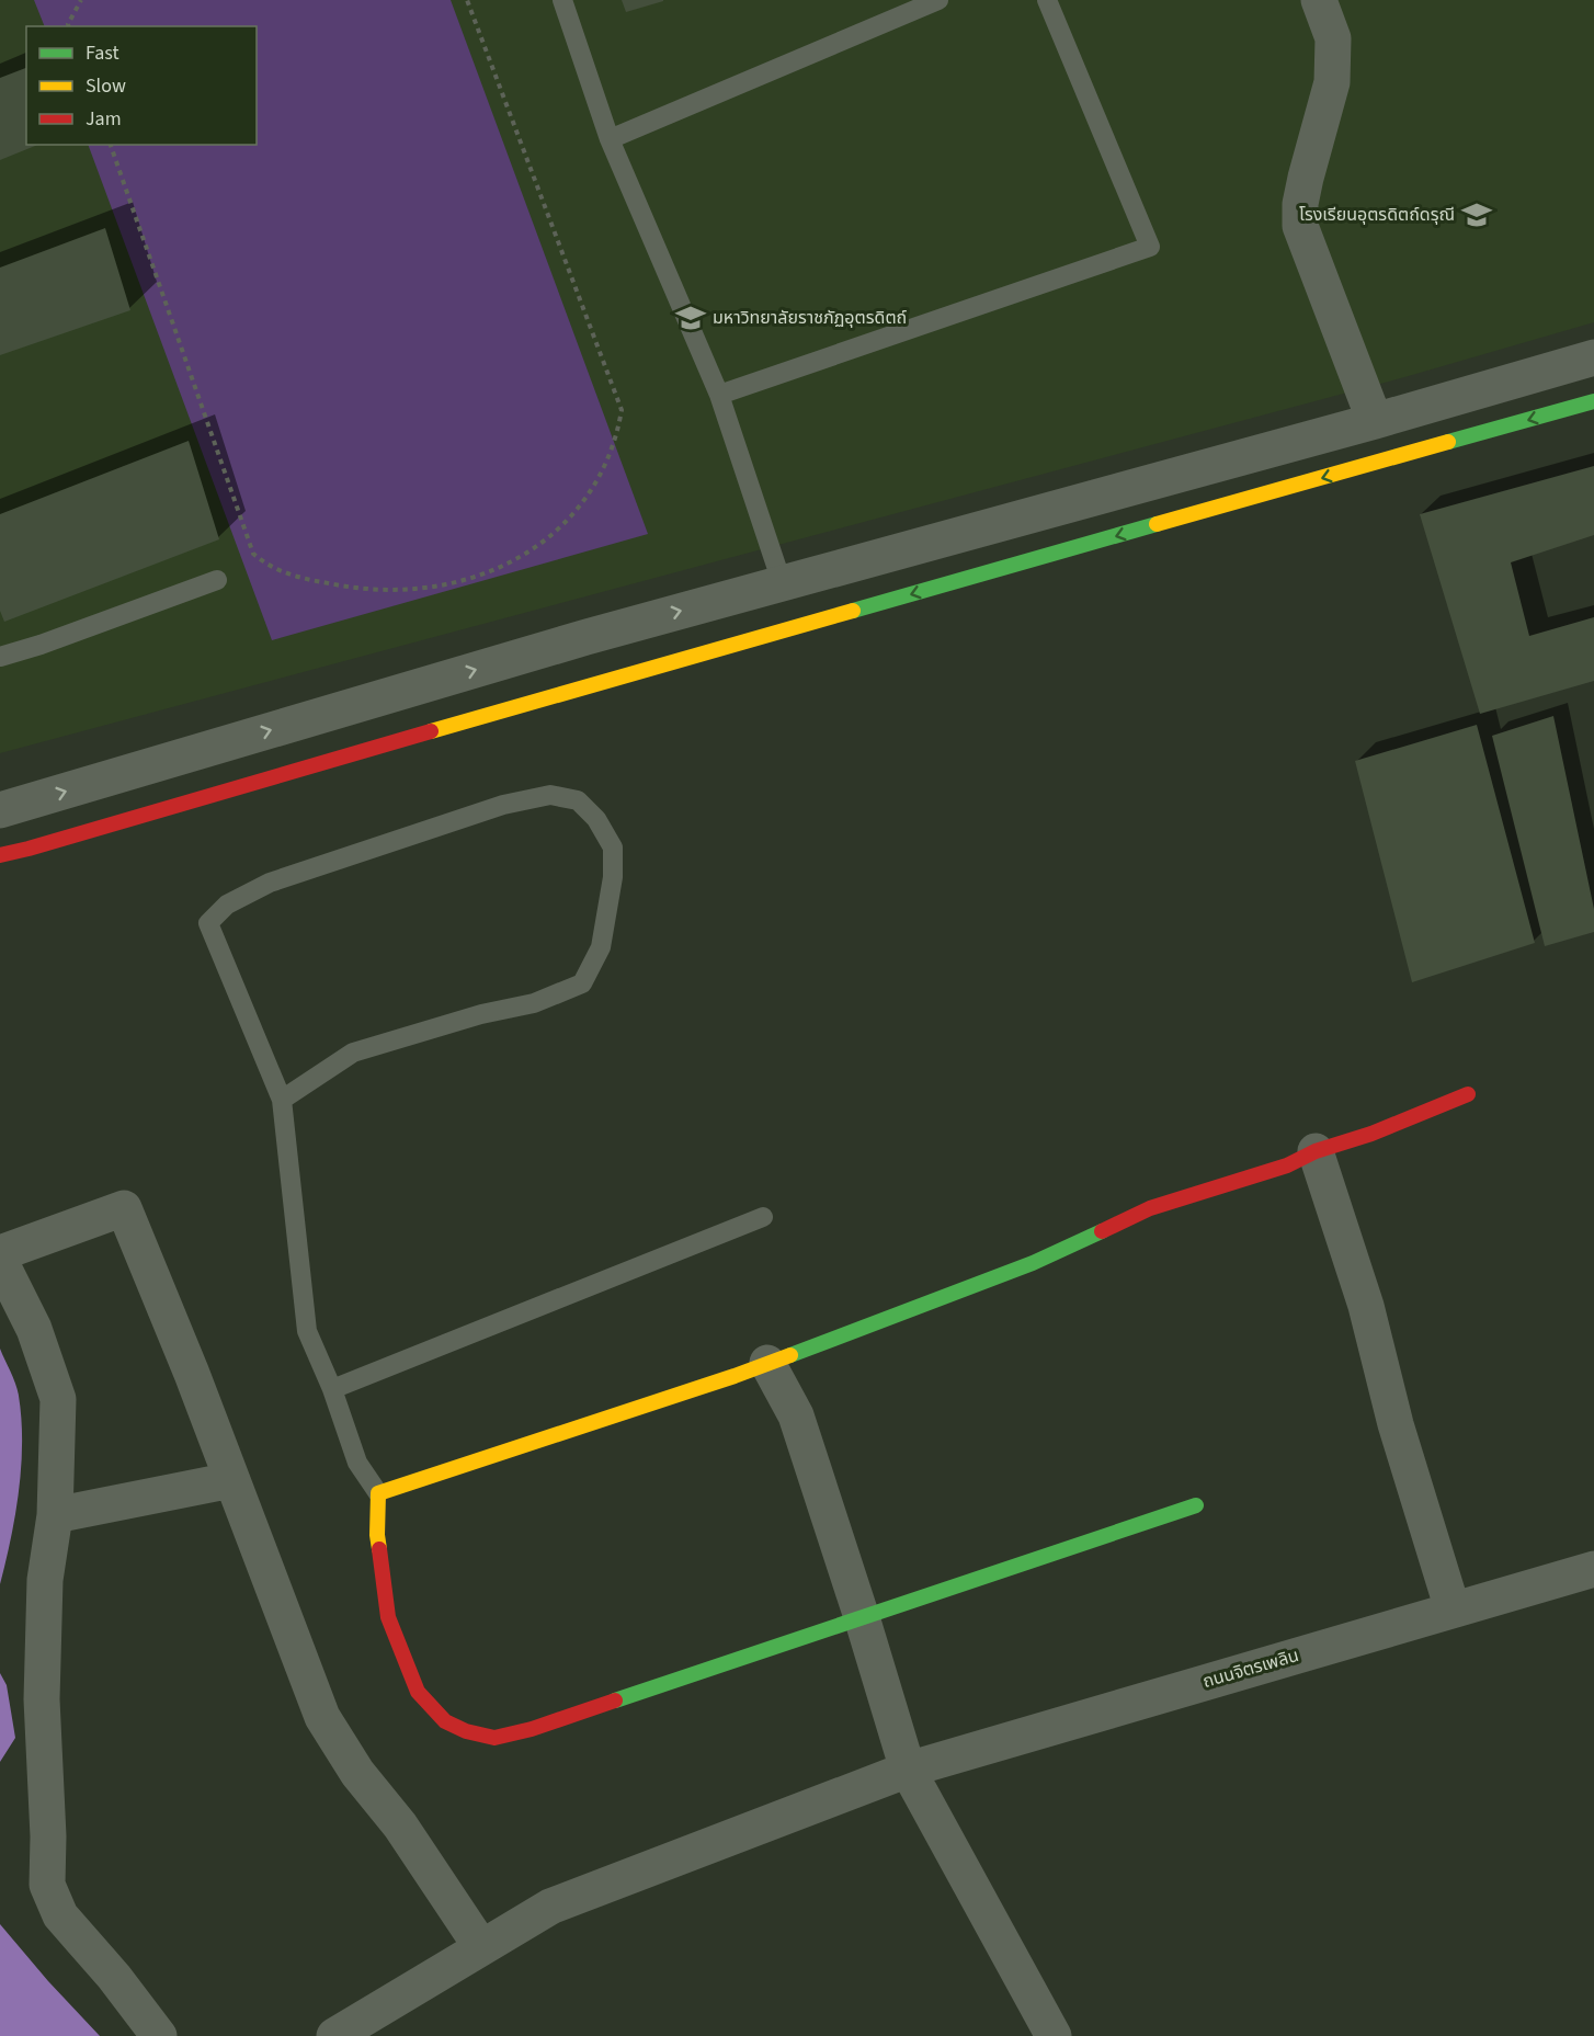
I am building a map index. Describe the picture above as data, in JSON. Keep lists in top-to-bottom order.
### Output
{
  "streets": {
    "street": ["ถนนจิตรเพลิน"]
  },
  "places": {
    "school or university": ["โรงเรียนอุตรดิตถ์ดรุณี", "มหาวิทยาลัยราชภัฏอุตรดิตถ์"]
  },
  "legend": ["Fast", "Slow", "Jam"]
}
